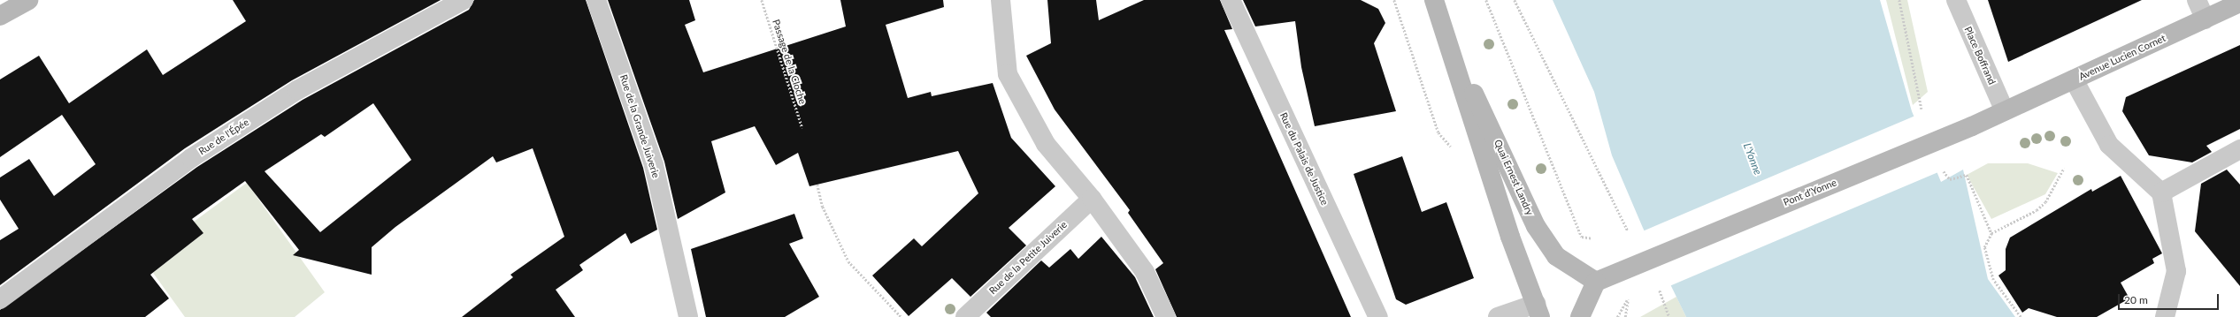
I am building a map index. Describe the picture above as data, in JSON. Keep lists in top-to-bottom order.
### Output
{
  "streets": {
    "main road": ["Avenue Lucien Cornet", "Quai Ernest Landry", "Pont d'Yonne"],
    "street": [
      "Place Boffrand",
      "Rue de la Grande Juiverie",
      "Rue de l'Épée",
      "Rue du Palais de Justice",
      "Rue de la Petite Juiverie"
    ],
    "path": ["Passage de la Cloche"]
  },
  "crossings": [
    ["Place Boffrand", "Avenue Lucien Cornet"],
    ["Place Boffrand", "Pont d'Yonne"],
    ["Avenue Lucien Cornet", "Pont d'Yonne"],
    ["Quai Ernest Landry", "Pont d'Yonne"]
  ],
  "water": ["L'Yonne"],
  "scale_bar": "20 m"
}
